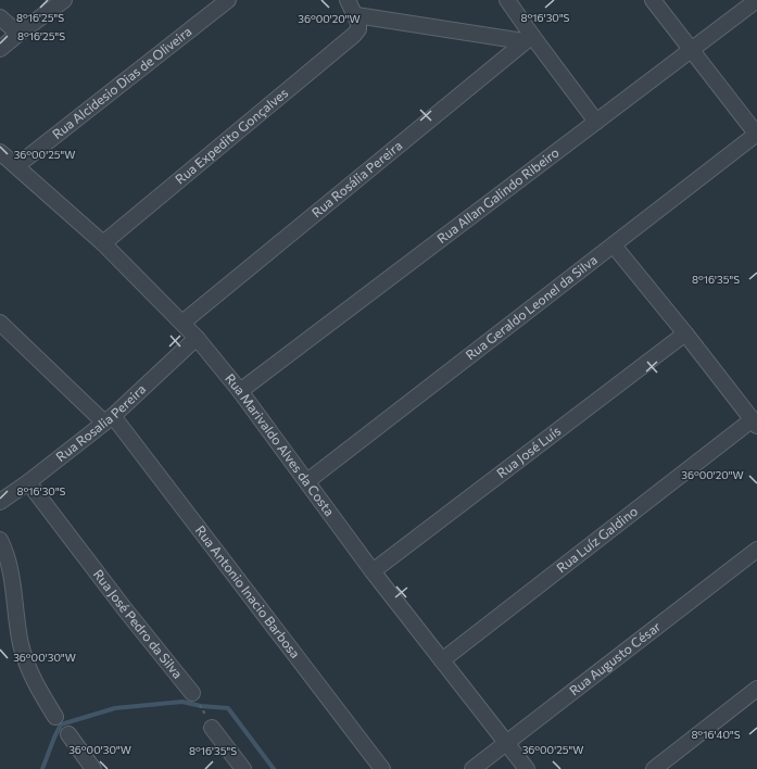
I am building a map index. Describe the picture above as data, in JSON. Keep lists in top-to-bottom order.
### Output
{
  "streets": {
    "street": [
      "Rua Alcidesio Dias de Oliveira",
      "Rua Expedito Gonçalves",
      "Rua Rosália Pereira",
      "Rua Allan Galindo Ribeiro",
      "Rua Geraldo Leonel da Silva",
      "Rua Rosalia Pereira",
      "Rua Marivaldo Alves da Costa",
      "Rua José Luís",
      "Rua Luíz Galdino",
      "Rua Antonio Inacio Barbosa",
      "Rua José Pedro da Silva",
      "Rua Augusto César"
    ]
  },
  "crossings": [
    ["Rua Alcidesio Dias de Oliveira", "Rua Marivaldo Alves da Costa"],
    ["Rua Expedito Gonçalves", "Rua Marivaldo Alves da Costa"],
    ["Rua Rosália Pereira", "Rua Marivaldo Alves da Costa"],
    ["Rua Allan Galindo Ribeiro", "Rua Marivaldo Alves da Costa"],
    ["Rua Geraldo Leonel da Silva", "Rua Marivaldo Alves da Costa"],
    ["Rua Rosalia Pereira", "Rua Marivaldo Alves da Costa"],
    ["Rua Rosalia Pereira", "Rua Antonio Inacio Barbosa"],
    ["Rua Rosalia Pereira", "Rua José Pedro da Silva"],
    ["Rua Marivaldo Alves da Costa", "Rua José Luís"],
    ["Rua Marivaldo Alves da Costa", "Rua Luíz Galdino"],
    ["Rua Marivaldo Alves da Costa", "Rua Augusto César"]
  ],
  "coordinates": [
    "8°16'25\"S",
    "8°16'30\"S",
    "36°00'20\"W",
    "36°00'25\"W",
    "8°16'35\"S",
    "36°00'30\"W",
    "8°16'40\"S"
  ]
}
